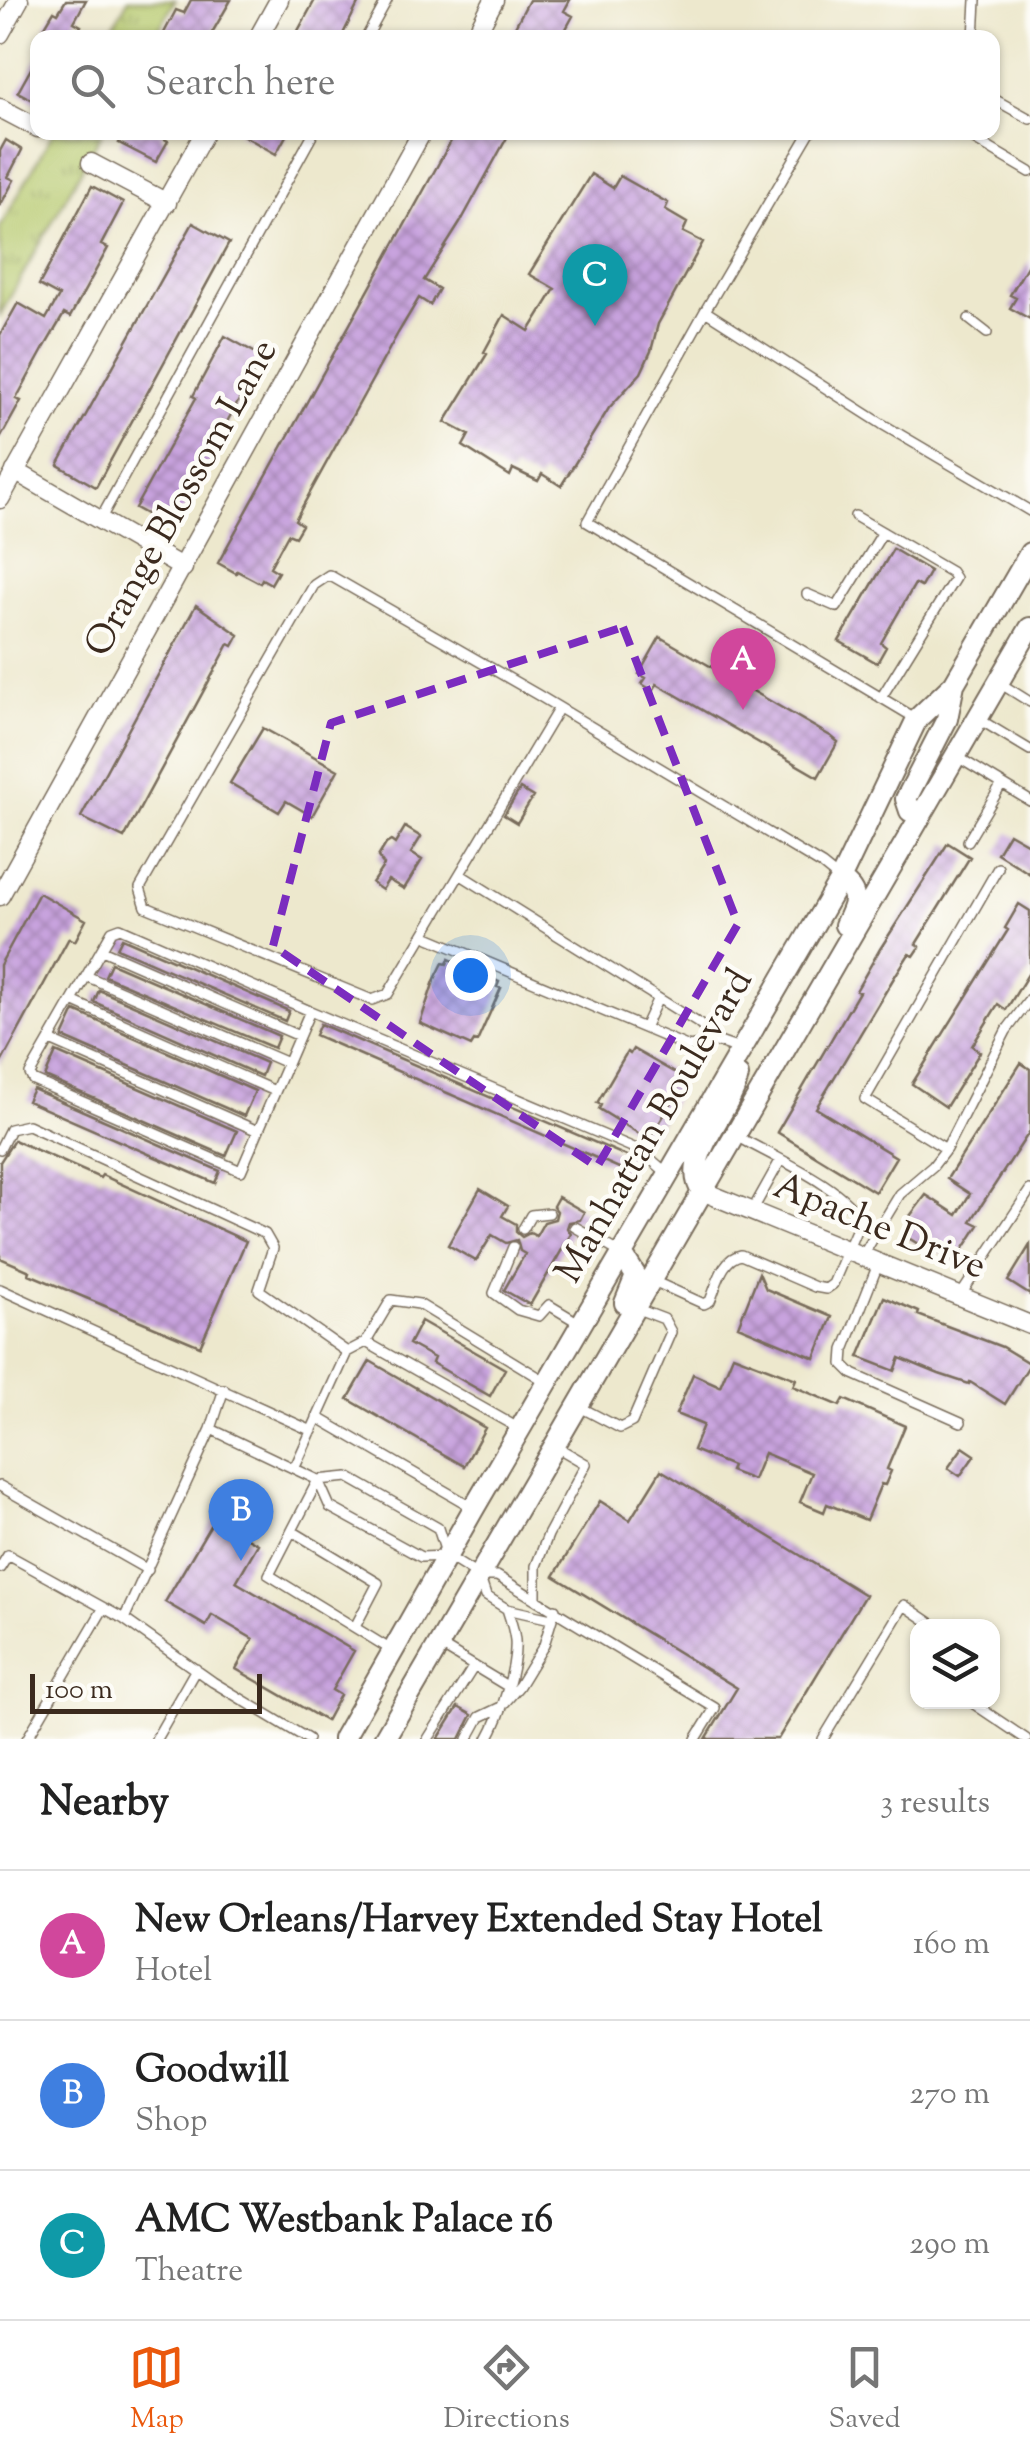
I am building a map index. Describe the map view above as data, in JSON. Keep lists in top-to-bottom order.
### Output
{
  "streets": {
    "street": ["Orange Blossom Lane", "Manhattan Boulevard", "Apache Drive"]
  },
  "crossings": [
    ["Manhattan Boulevard", "Apache Drive"]
  ],
  "scale_bar": "100 m",
  "page": {
    "search": "Search here",
    "pins": ["C", "A", "B"],
    "scale": "100 m",
    "heading": ["Nearby", "3 results"],
    "list": [
      {
        "mark": "A",
        "name": "New Orleans/Harvey Extended Stay Hotel",
        "note": "Hotel",
        "value": "160 m"
      },
      {
        "mark": "B",
        "name": "Goodwill",
        "note": "Shop",
        "value": "270 m"
      },
      {
        "mark": "C",
        "name": "AMC Westbank Palace 16",
        "note": "Theatre",
        "value": "290 m"
      }
    ],
    "nav": ["Map", "Directions", "Saved"]
  }
}
